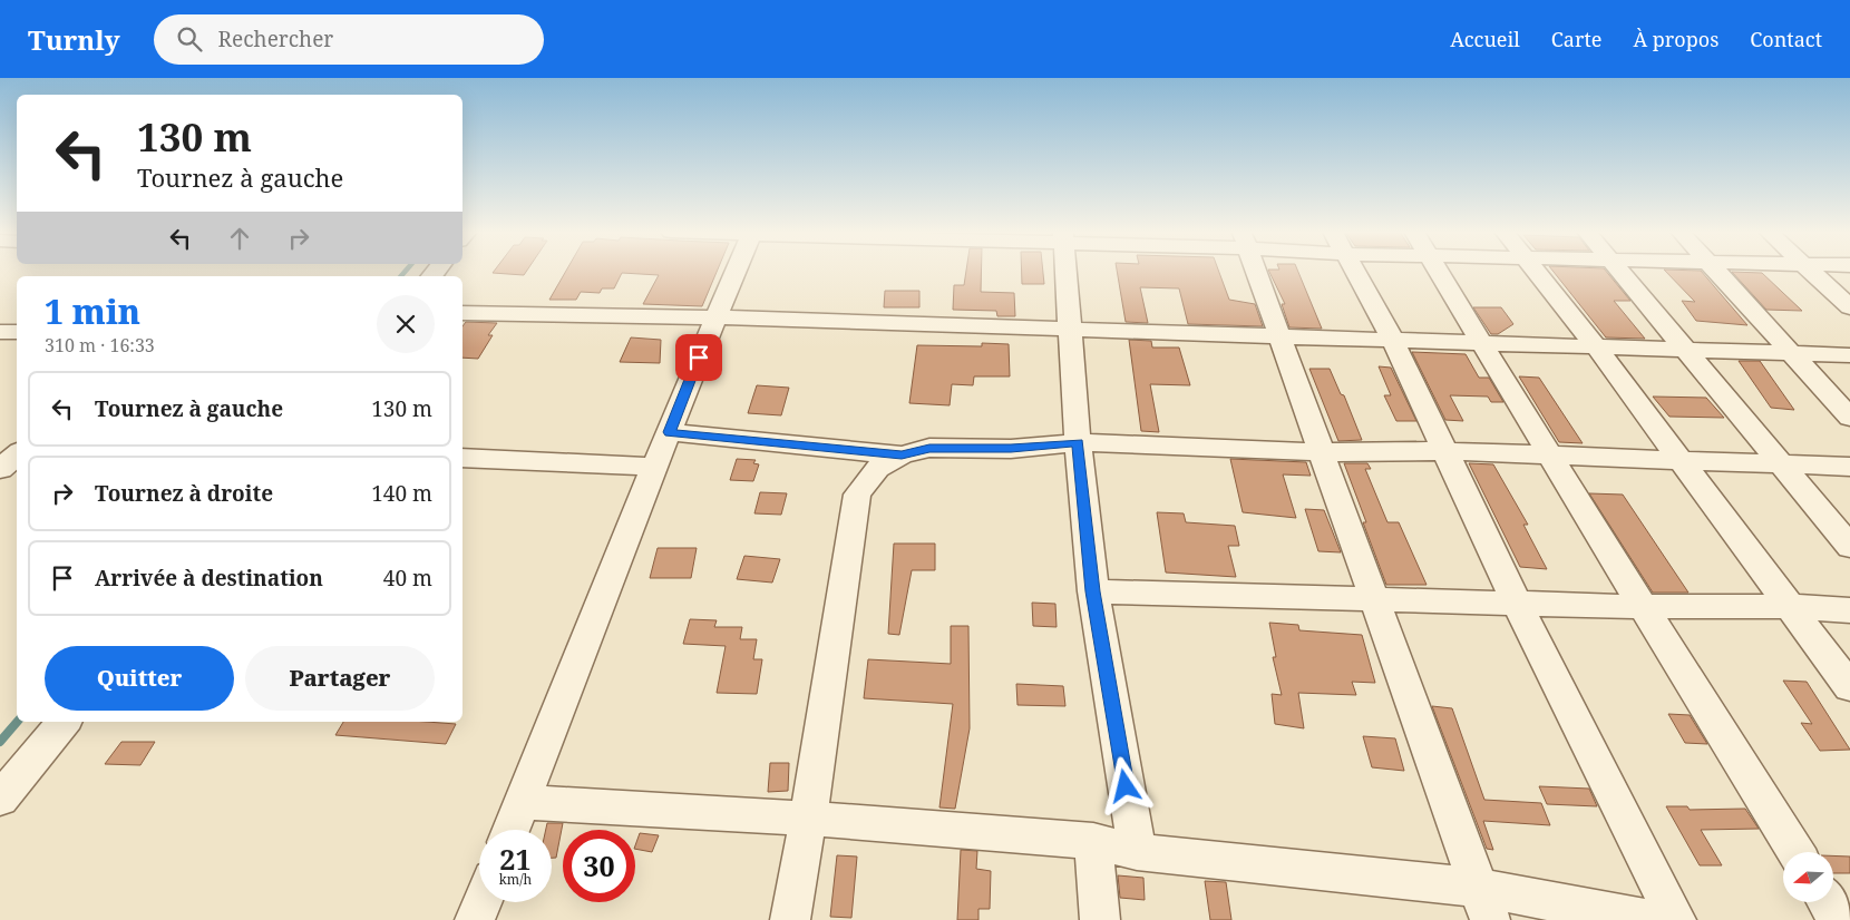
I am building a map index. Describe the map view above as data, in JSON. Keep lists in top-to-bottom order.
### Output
{
  "north": "left",
  "page": {
    "header": "Turnly",
    "search": "Rechercher",
    "nav": [
      "Accueil",
      "Carte",
      "À propos",
      "Contact"
    ],
    "turn": ["130 m", "Tournez à gauche"],
    "heading": ["1 min", "310 m · 16:33"],
    "list": [
      {
        "name": "Tournez à gauche",
        "value": "130 m"
      },
      {
        "name": "Tournez à droite",
        "value": "140 m"
      },
      {
        "name": "Arrivée à destination",
        "value": "40 m"
      }
    ],
    "buttons": ["Quitter", "Partager"],
    "speed": "21 km/h",
    "limit": "30"
  }
}
